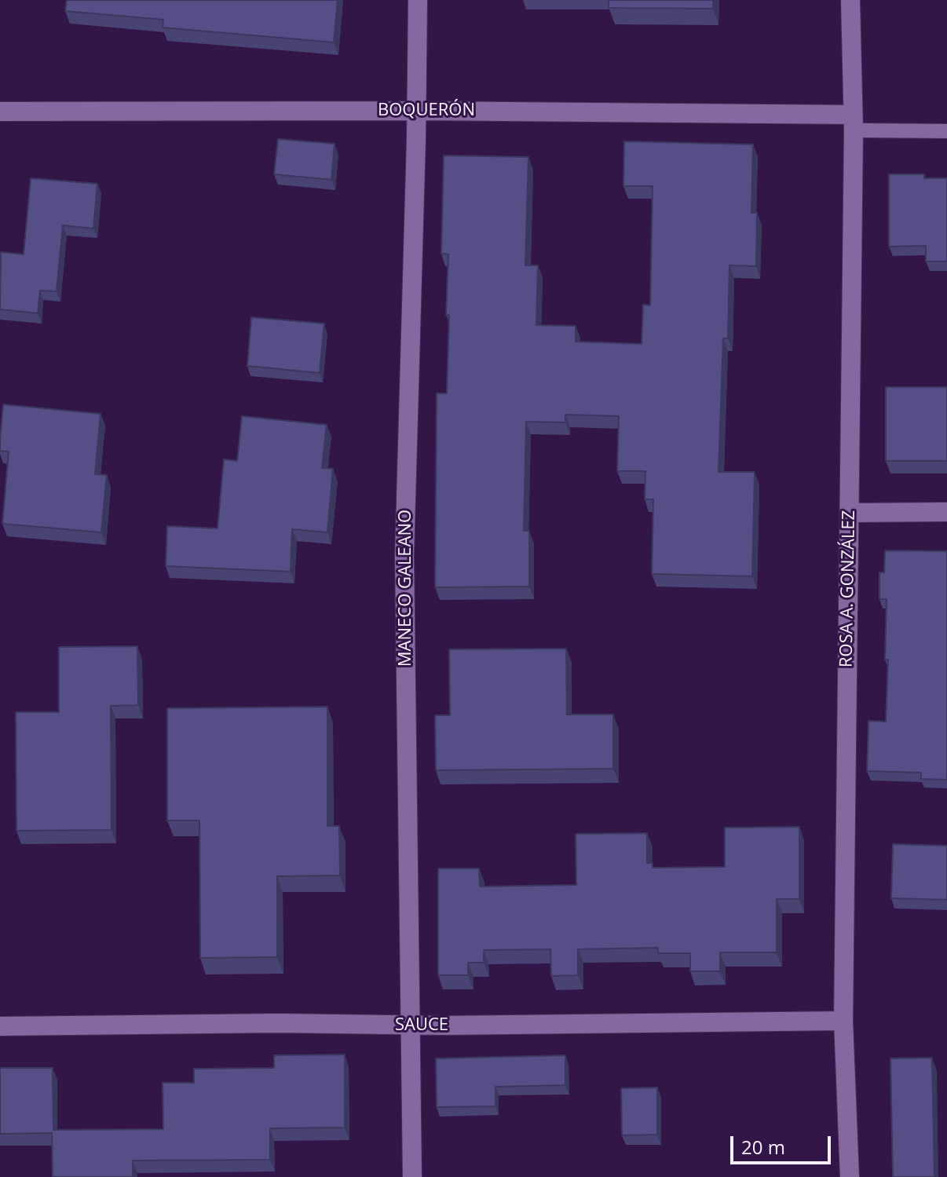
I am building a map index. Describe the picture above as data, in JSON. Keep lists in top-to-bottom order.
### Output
{
  "streets": {
    "street": [
      "BOQUERÓN",
      "MANECO GALEANO",
      "ROSA A. GONZÁLEZ",
      "SAUCE"
    ]
  },
  "crossings": [
    ["BOQUERÓN", "MANECO GALEANO"],
    ["BOQUERÓN", "ROSA A. GONZÁLEZ"],
    ["MANECO GALEANO", "SAUCE"],
    ["ROSA A. GONZÁLEZ", "SAUCE"]
  ],
  "scale_bar": "20 m"
}
